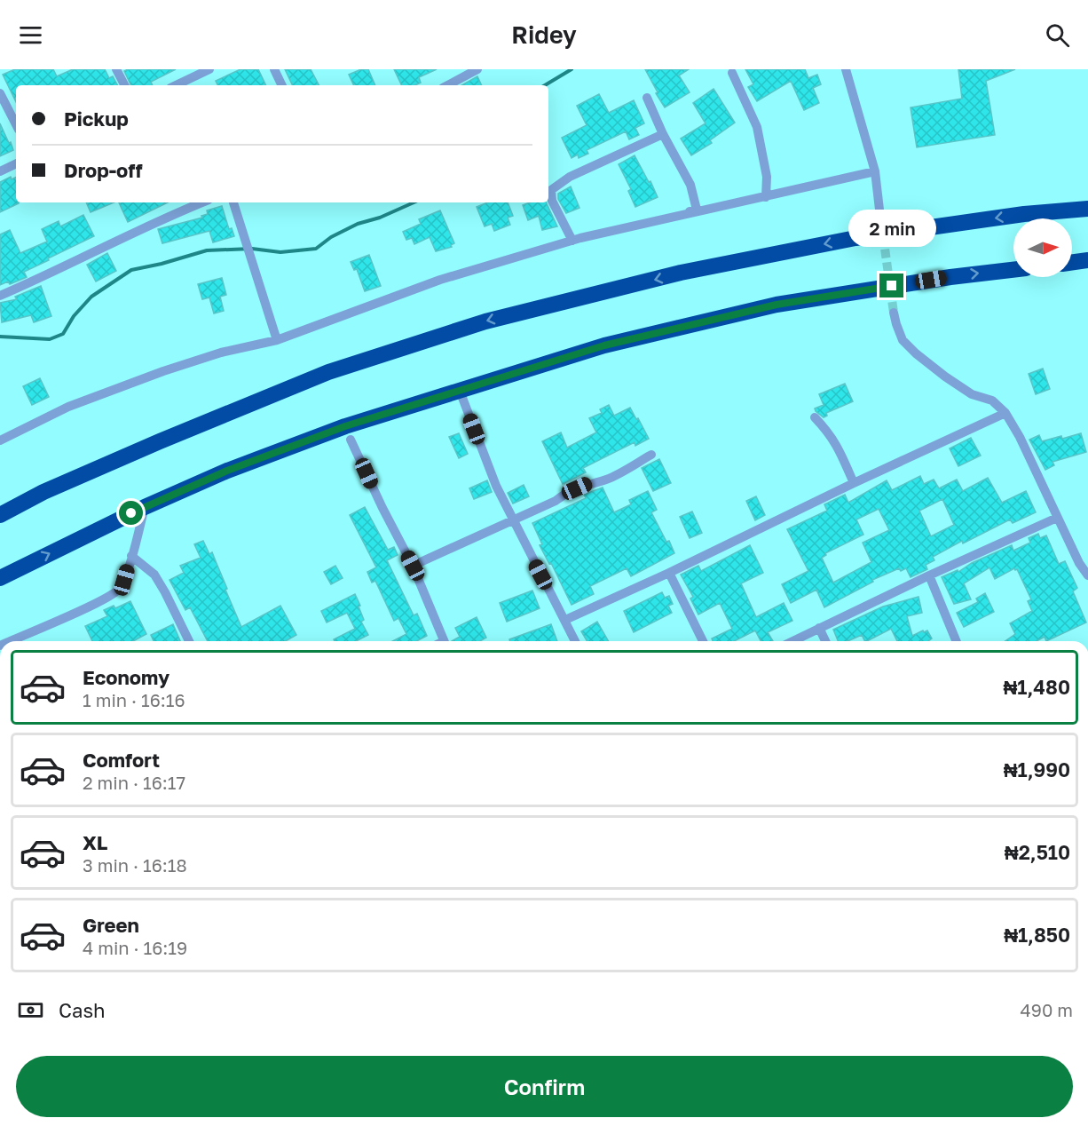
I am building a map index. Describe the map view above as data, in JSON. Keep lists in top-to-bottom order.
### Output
{
  "north": "right",
  "page": {
    "header": "Ridey",
    "banner": ["Pickup", "Drop-off"],
    "bubble": "2 min",
    "list": [
      {
        "name": "Economy",
        "note": "1 min · 16:16",
        "value": "₦1,480"
      },
      {
        "name": "Comfort",
        "note": "2 min · 16:17",
        "value": "₦1,990"
      },
      {
        "name": "XL",
        "note": "3 min · 16:18",
        "value": "₦2,510"
      },
      {
        "name": "Green",
        "note": "4 min · 16:19",
        "value": "₦1,850"
      }
    ],
    "pay": ["Cash", "490 m"],
    "buttons": "Confirm"
  }
}
